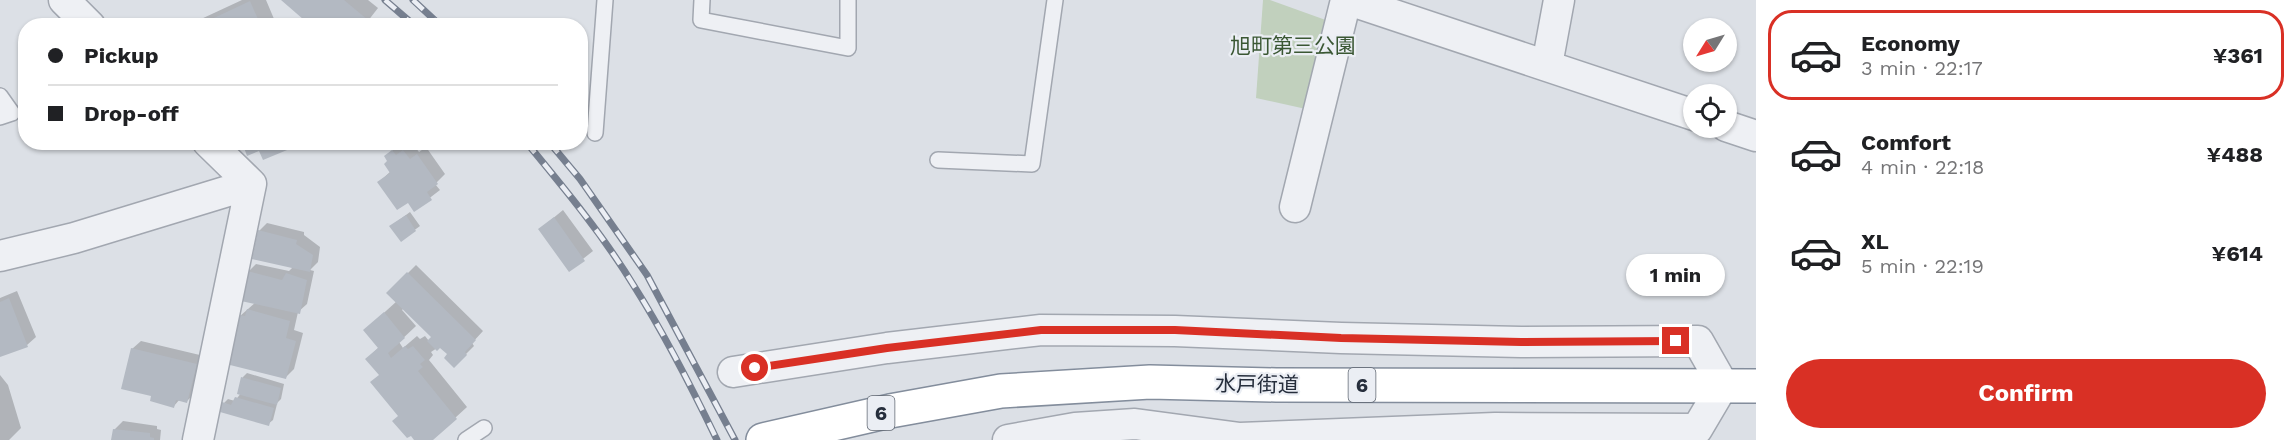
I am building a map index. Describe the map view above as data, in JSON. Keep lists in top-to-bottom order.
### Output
{
  "streets": {
    "highway": ["水戸街道", "6"]
  },
  "parks": ["旭町第三公園"],
  "north": "bottom left",
  "page": {
    "list": [
      {
        "name": "Economy",
        "note": "3 min · 22:17",
        "value": "¥361"
      },
      {
        "name": "Comfort",
        "note": "4 min · 22:18",
        "value": "¥488"
      },
      {
        "name": "XL",
        "note": "5 min · 22:19",
        "value": "¥614"
      }
    ],
    "banner": ["Pickup", "Drop-off"],
    "bubble": "1 min",
    "buttons": "Confirm"
  }
}
